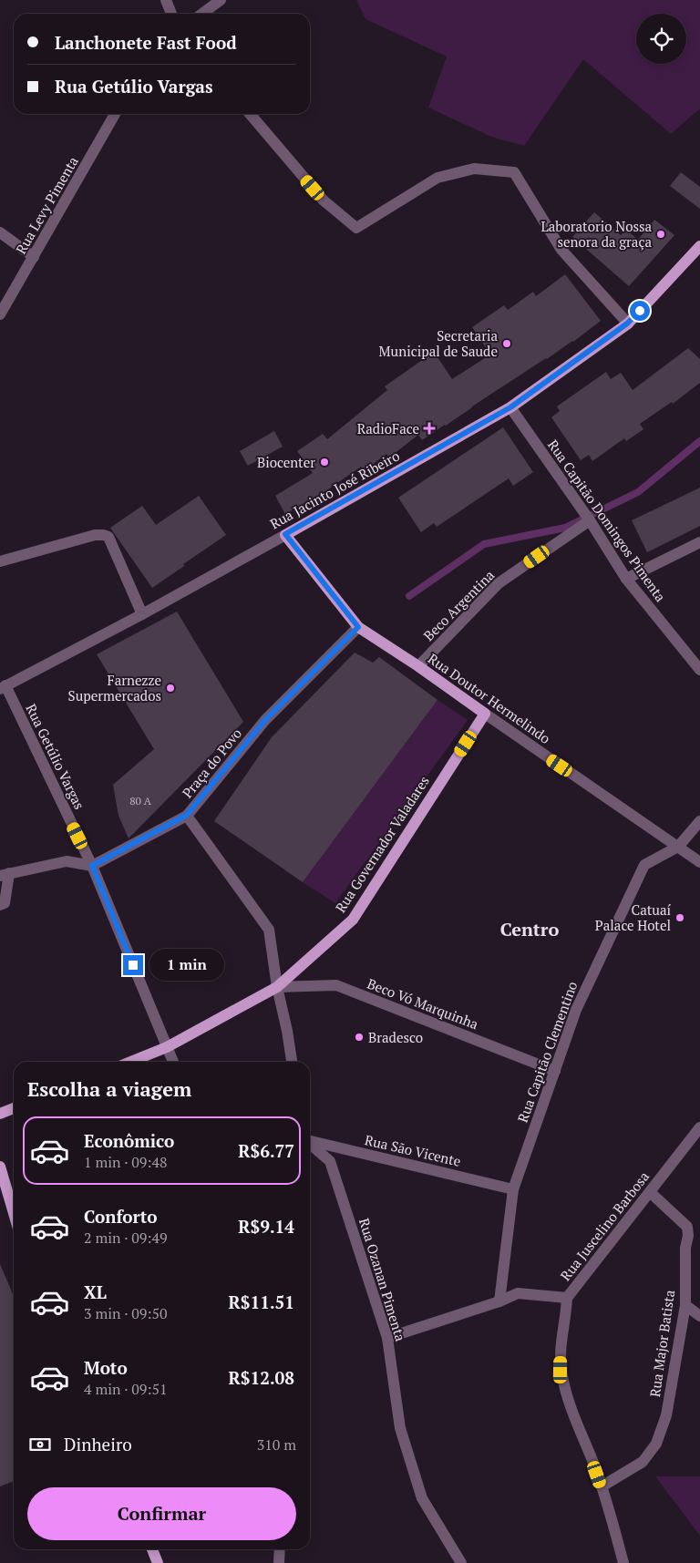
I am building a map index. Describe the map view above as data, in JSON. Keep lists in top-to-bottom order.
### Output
{
  "streets": {
    "main road": ["Rua Jacinto José Ribeiro", "Rua Doutor Hermelindo", "Rua Governador Valadares"],
    "street": [
      "Rua Levy Pimenta",
      "Rua Capitão Domingos Pimenta",
      "Beco Argentina",
      "Rua Getúlio Vargas",
      "Praça do Povo",
      "Beco Vó Marquinha",
      "Rua Capitão Clementino",
      "Rua São Vicente",
      "Rua Juscelino Barbosa",
      "Rua Ozanan Pimenta",
      "Rua Major Batista"
    ]
  },
  "crossings": [
    ["Rua Jacinto José Ribeiro", "Rua Capitão Domingos Pimenta"],
    ["Rua Jacinto José Ribeiro", "Rua Doutor Hermelindo"],
    ["Rua Jacinto José Ribeiro", "Rua Getúlio Vargas"],
    ["Rua Capitão Domingos Pimenta", "Beco Argentina"],
    ["Beco Argentina", "Rua Doutor Hermelindo"],
    ["Rua Doutor Hermelindo", "Praça do Povo"],
    ["Rua Doutor Hermelindo", "Rua Governador Valadares"],
    ["Rua Doutor Hermelindo", "Rua Capitão Clementino"],
    ["Rua Getúlio Vargas", "Rua Governador Valadares"],
    ["Praça do Povo", "Rua Governador Valadares"],
    ["Praça do Povo", "Beco Vó Marquinha"],
    ["Rua Governador Valadares", "Beco Vó Marquinha"],
    ["Beco Vó Marquinha", "Rua Capitão Clementino"],
    ["Rua Capitão Clementino", "Rua São Vicente"],
    ["Rua Juscelino Barbosa", "Rua Major Batista"]
  ],
  "districts": ["Centro"],
  "places": {
    "other": [
      "Laboratorio Nossa senora da graça",
      "Secretaria Municipal de Saude",
      "Biocenter",
      "Farnezze Supermercados",
      "Catuaí Palace Hotel",
      "Bradesco"
    ],
    "health": ["RadioFace"]
  },
  "house_numbers": ["80 A"],
  "page": {
    "banner": ["Lanchonete Fast Food", "Rua Getúlio Vargas"],
    "bubble": "1 min",
    "heading": "Escolha a viagem",
    "list": [
      {
        "name": "Econômico",
        "note": "1 min · 09:48",
        "value": "R$6.77"
      },
      {
        "name": "Conforto",
        "note": "2 min · 09:49",
        "value": "R$9.14"
      },
      {
        "name": "XL",
        "note": "3 min · 09:50",
        "value": "R$11.51"
      },
      {
        "name": "Moto",
        "note": "4 min · 09:51",
        "value": "R$12.08"
      }
    ],
    "pay": ["Dinheiro", "310 m"],
    "buttons": "Confirmar"
  }
}
